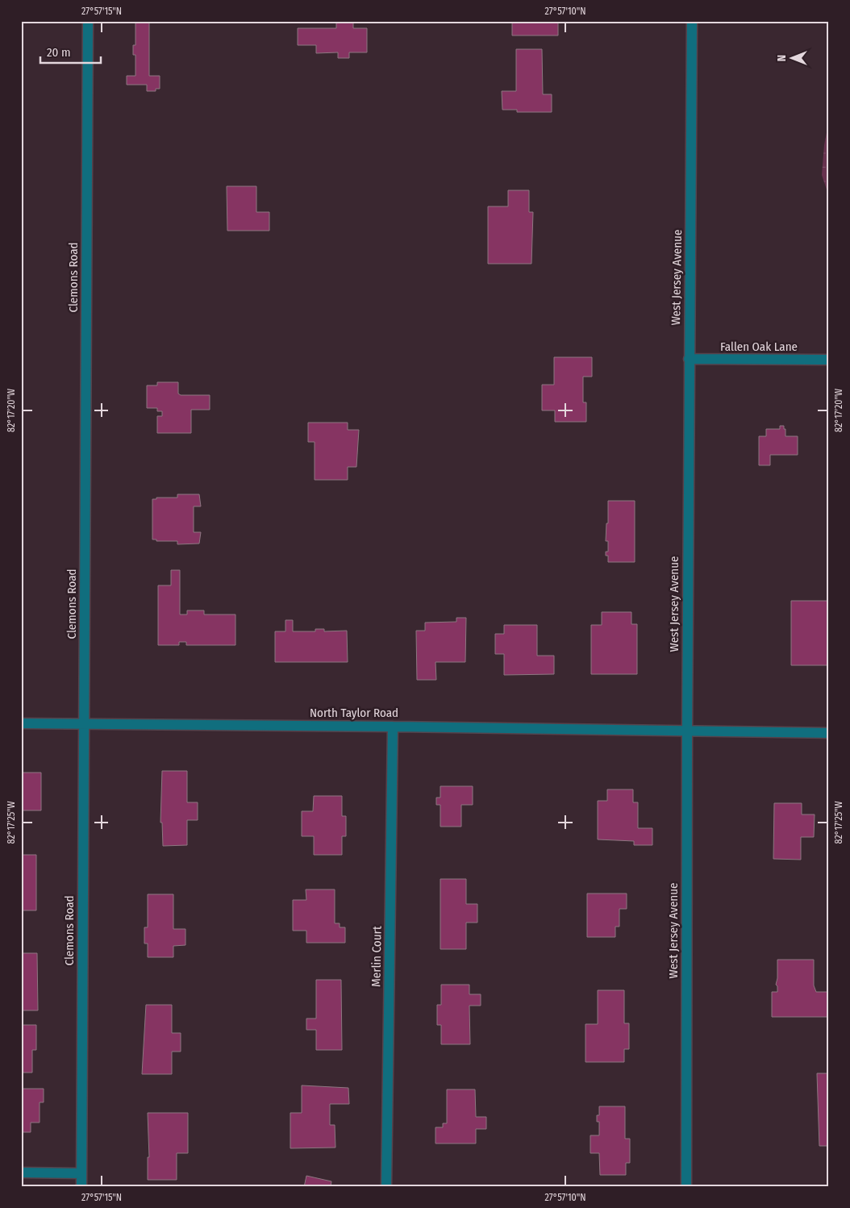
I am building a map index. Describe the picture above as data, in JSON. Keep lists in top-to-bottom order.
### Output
{
  "streets": {
    "street": [
      "Clemons Road",
      "West Jersey Avenue",
      "Fallen Oak Lane",
      "North Taylor Road",
      "Merlin Court"
    ]
  },
  "crossings": [
    ["Clemons Road", "North Taylor Road"],
    ["West Jersey Avenue", "Fallen Oak Lane"],
    ["West Jersey Avenue", "North Taylor Road"],
    ["North Taylor Road", "Merlin Court"]
  ],
  "scale_bar": "20 m",
  "north": "left",
  "coordinates": [
    "27°57'15\"N",
    "27°57'10\"N",
    "82°17'20\"W",
    "82°17'25\"W"
  ]
}
